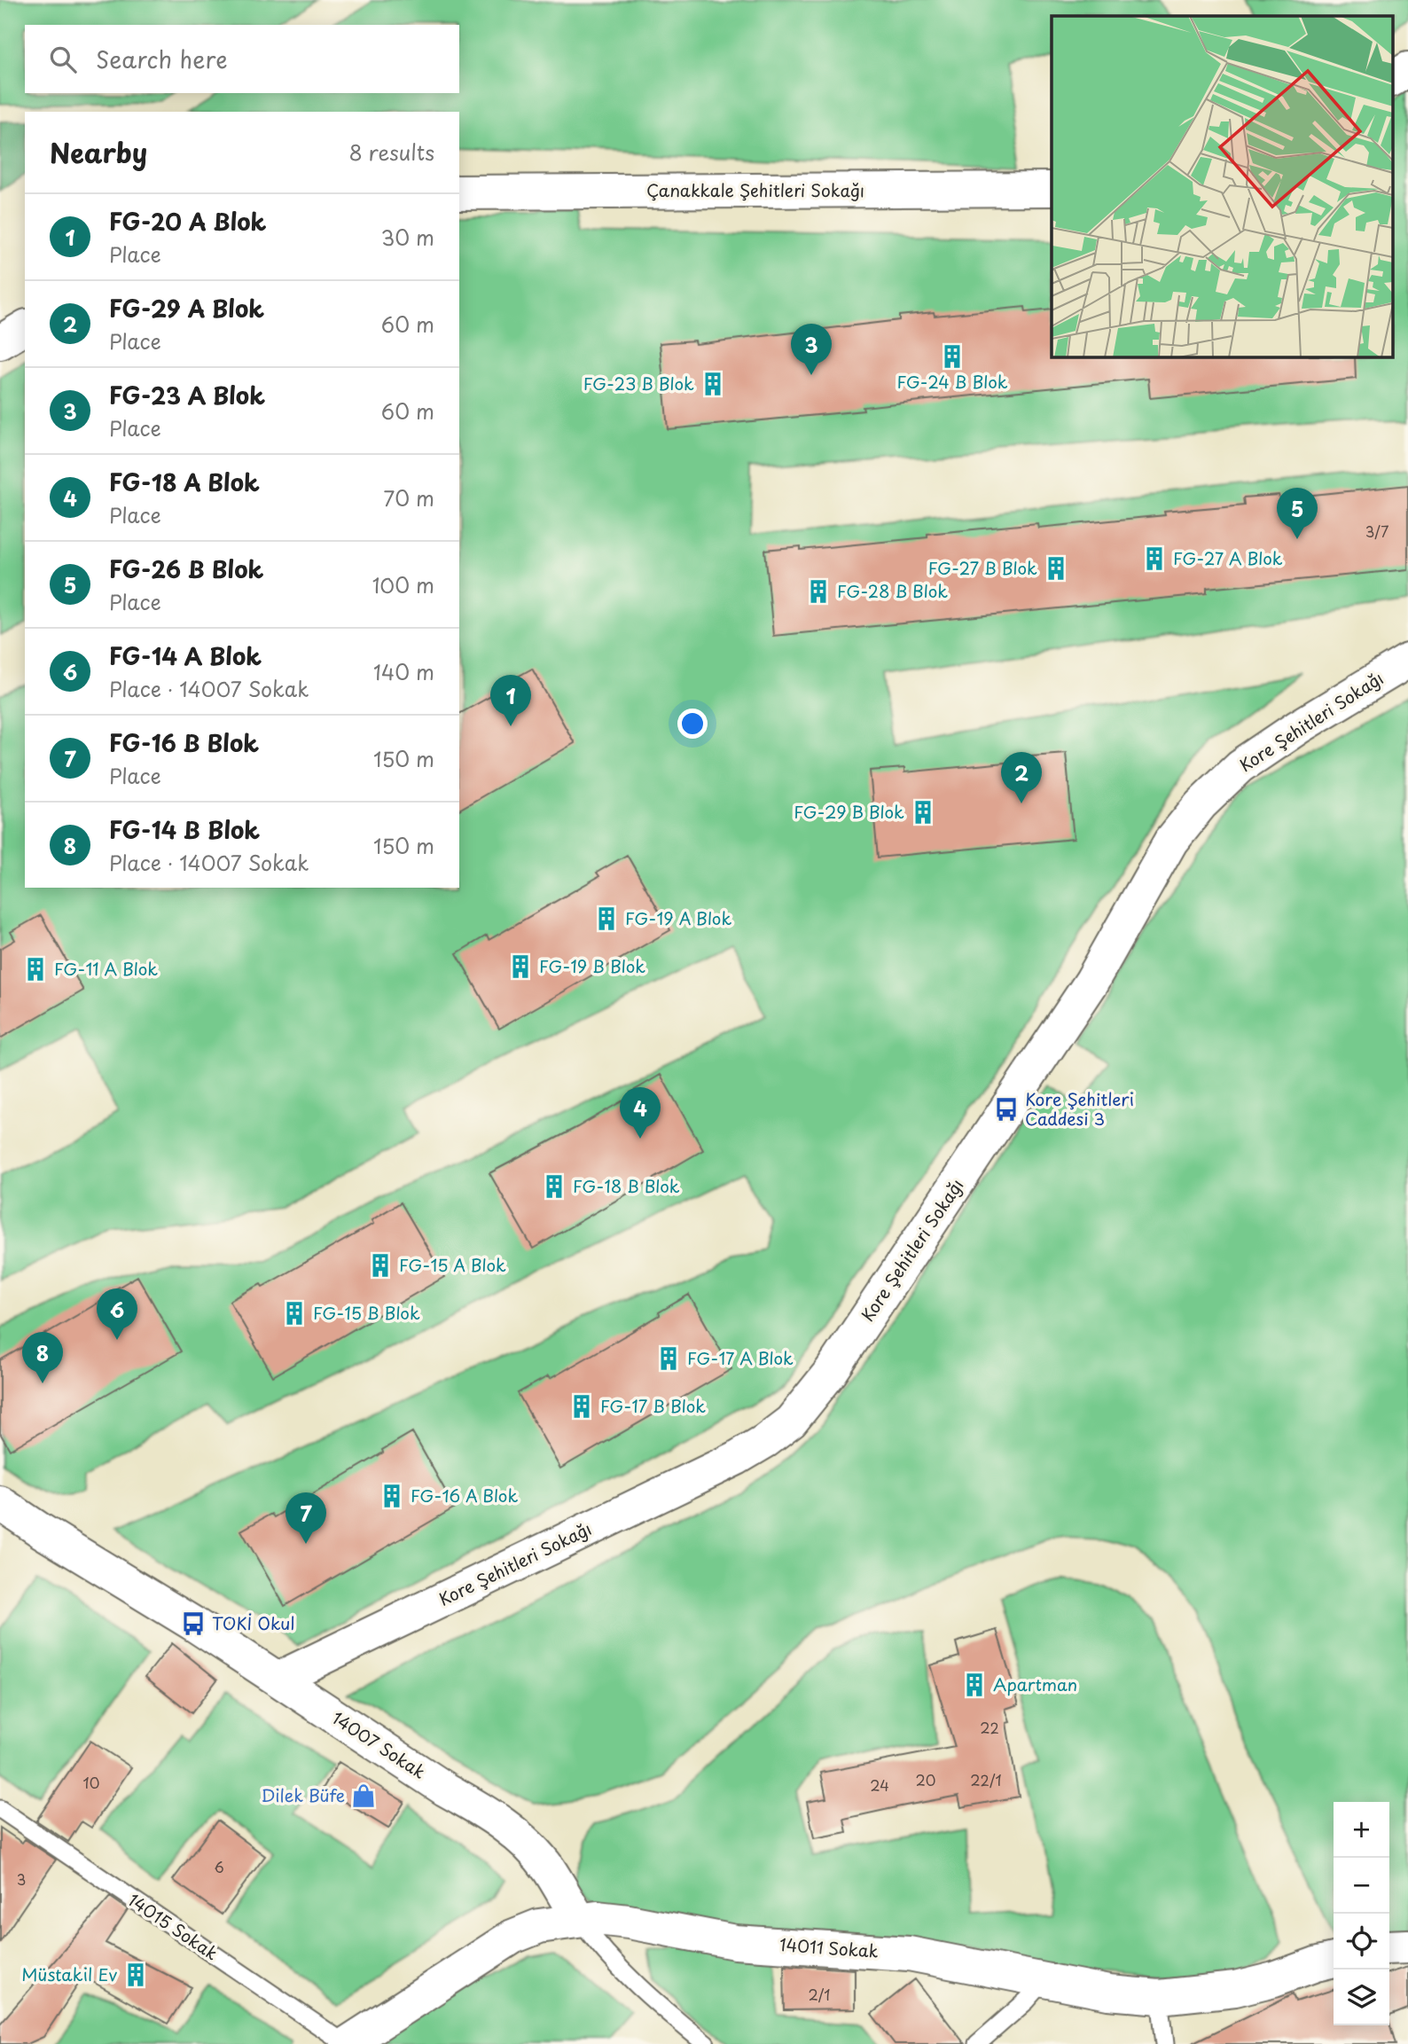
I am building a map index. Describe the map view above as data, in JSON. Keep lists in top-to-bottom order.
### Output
{
  "streets": {
    "street": [
      "Çanakkale Şehitleri Sokağı",
      "Kore Şehitleri Sokağı",
      "14007 Sokak",
      "14011 Sokak"
    ],
    "lane": ["14015 Sokak"]
  },
  "crossings": [
    ["Kore Şehitleri Sokağı", "14007 Sokak"],
    ["14007 Sokak", "14011 Sokak"],
    ["14015 Sokak", "14011 Sokak"]
  ],
  "places": {
    "building": [
      "FG-24 B Blok",
      "FG-23 B Blok",
      "FG-27 A Blok",
      "FG-27 B Blok",
      "FG-28 B Blok",
      "FG-29 B Blok",
      "FG-19 A Blok",
      "FG-19 B Blok",
      "FG-11 A Blok",
      "FG-18 B Blok",
      "FG-15 A Blok",
      "FG-15 B Blok",
      "FG-17 A Blok",
      "FG-17 B Blok",
      "FG-16 A Blok",
      "Apartman",
      "Müstakil Ev"
    ],
    "bus stop": ["Kore Şehitleri Caddesi 3", "TOKİ Okul"],
    "shop": ["Dilek Büfe"]
  },
  "house_numbers": [
    "3/7",
    "22",
    "20",
    "22/1",
    "10",
    "24",
    "6",
    "3",
    "2/1"
  ],
  "page": {
    "search": "Search here",
    "heading": ["Nearby", "8 results"],
    "list": [
      {
        "mark": "1",
        "name": "FG-20 A Blok",
        "note": "Place",
        "value": "30 m"
      },
      {
        "mark": "2",
        "name": "FG-29 A Blok",
        "note": "Place",
        "value": "60 m"
      },
      {
        "mark": "3",
        "name": "FG-23 A Blok",
        "note": "Place",
        "value": "60 m"
      },
      {
        "mark": "4",
        "name": "FG-18 A Blok",
        "note": "Place",
        "value": "70 m"
      },
      {
        "mark": "5",
        "name": "FG-26 B Blok",
        "note": "Place",
        "value": "100 m"
      },
      {
        "mark": "6",
        "name": "FG-14 A Blok",
        "note": "Place · 14007 Sokak",
        "value": "140 m"
      },
      {
        "mark": "7",
        "name": "FG-16 B Blok",
        "note": "Place",
        "value": "150 m"
      },
      {
        "mark": "8",
        "name": "FG-14 B Blok",
        "note": "Place · 14007 Sokak",
        "value": "150 m"
      }
    ],
    "pins": [
      "3",
      "5",
      "1",
      "2",
      "4",
      "6",
      "8",
      "7"
    ],
    "map_buttons": ["+", "−"]
  }
}
